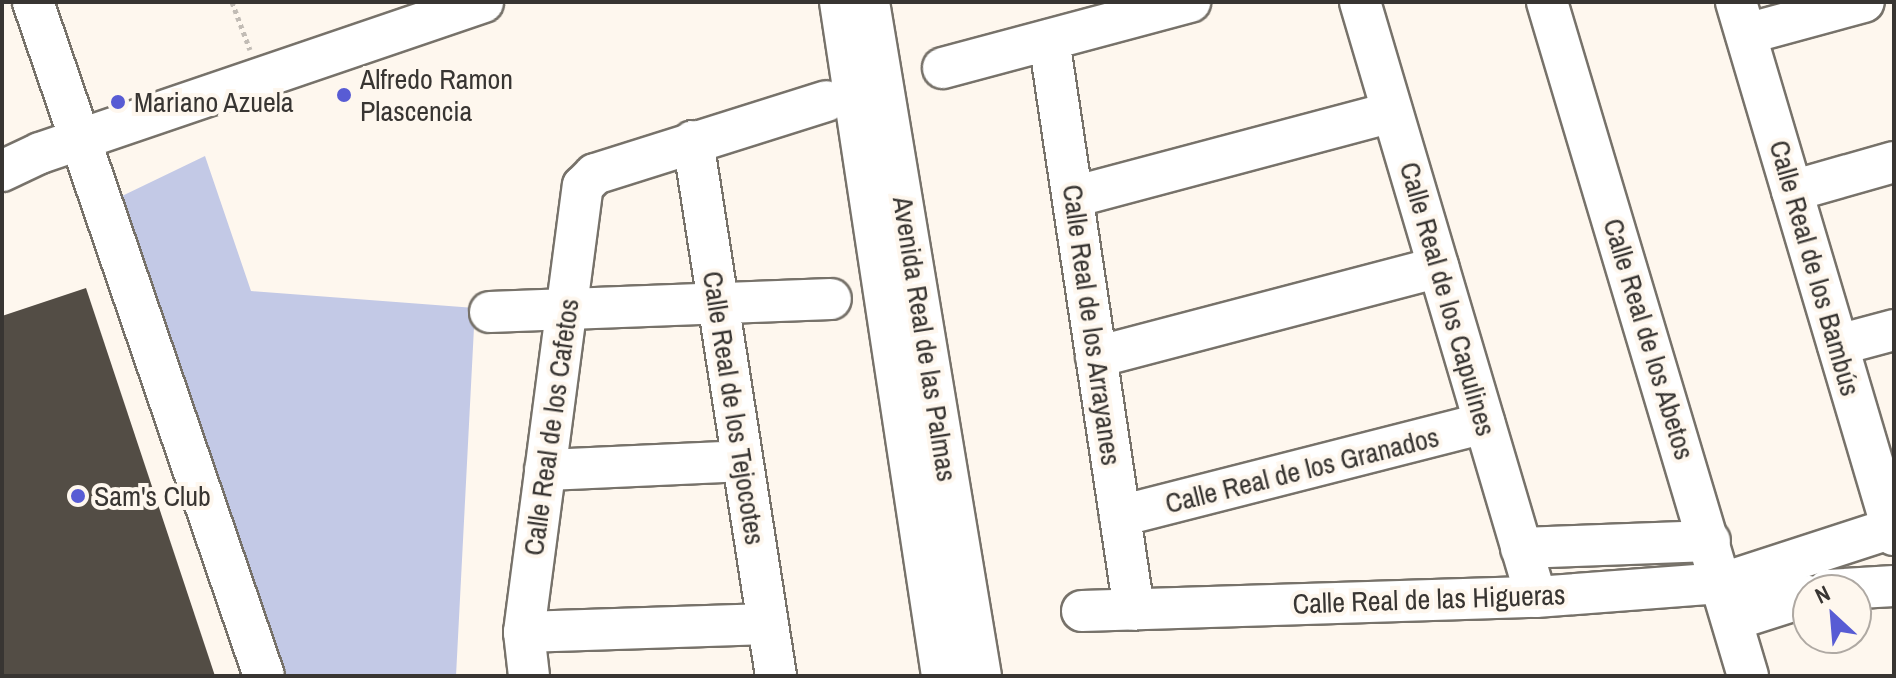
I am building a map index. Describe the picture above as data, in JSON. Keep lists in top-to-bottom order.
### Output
{
  "streets": {
    "street": [
      "Calle Real de los Bambús",
      "Calle Real de los Capulines",
      "Calle Real de los Arrayanes",
      "Avenida Real de las Palmas",
      "Calle Real de los Abetos",
      "Calle Real de los Tejocotes",
      "Calle Real de los Cafetos",
      "Calle Real de los Granados",
      "Calle Real de las Higueras"
    ]
  },
  "crossings": [
    ["Calle Real de los Capulines", "Calle Real de los Granados"],
    ["Calle Real de los Capulines", "Calle Real de las Higueras"],
    ["Calle Real de los Arrayanes", "Calle Real de los Granados"],
    ["Calle Real de los Arrayanes", "Calle Real de las Higueras"],
    ["Calle Real de los Abetos", "Calle Real de las Higueras"],
    ["Calle Real de los Tejocotes", "Calle Real de los Cafetos"]
  ],
  "places": ["Alfredo Ramon Plascencia", "Mariano Azuela", "Sam's Club"],
  "north": "top left"
}
